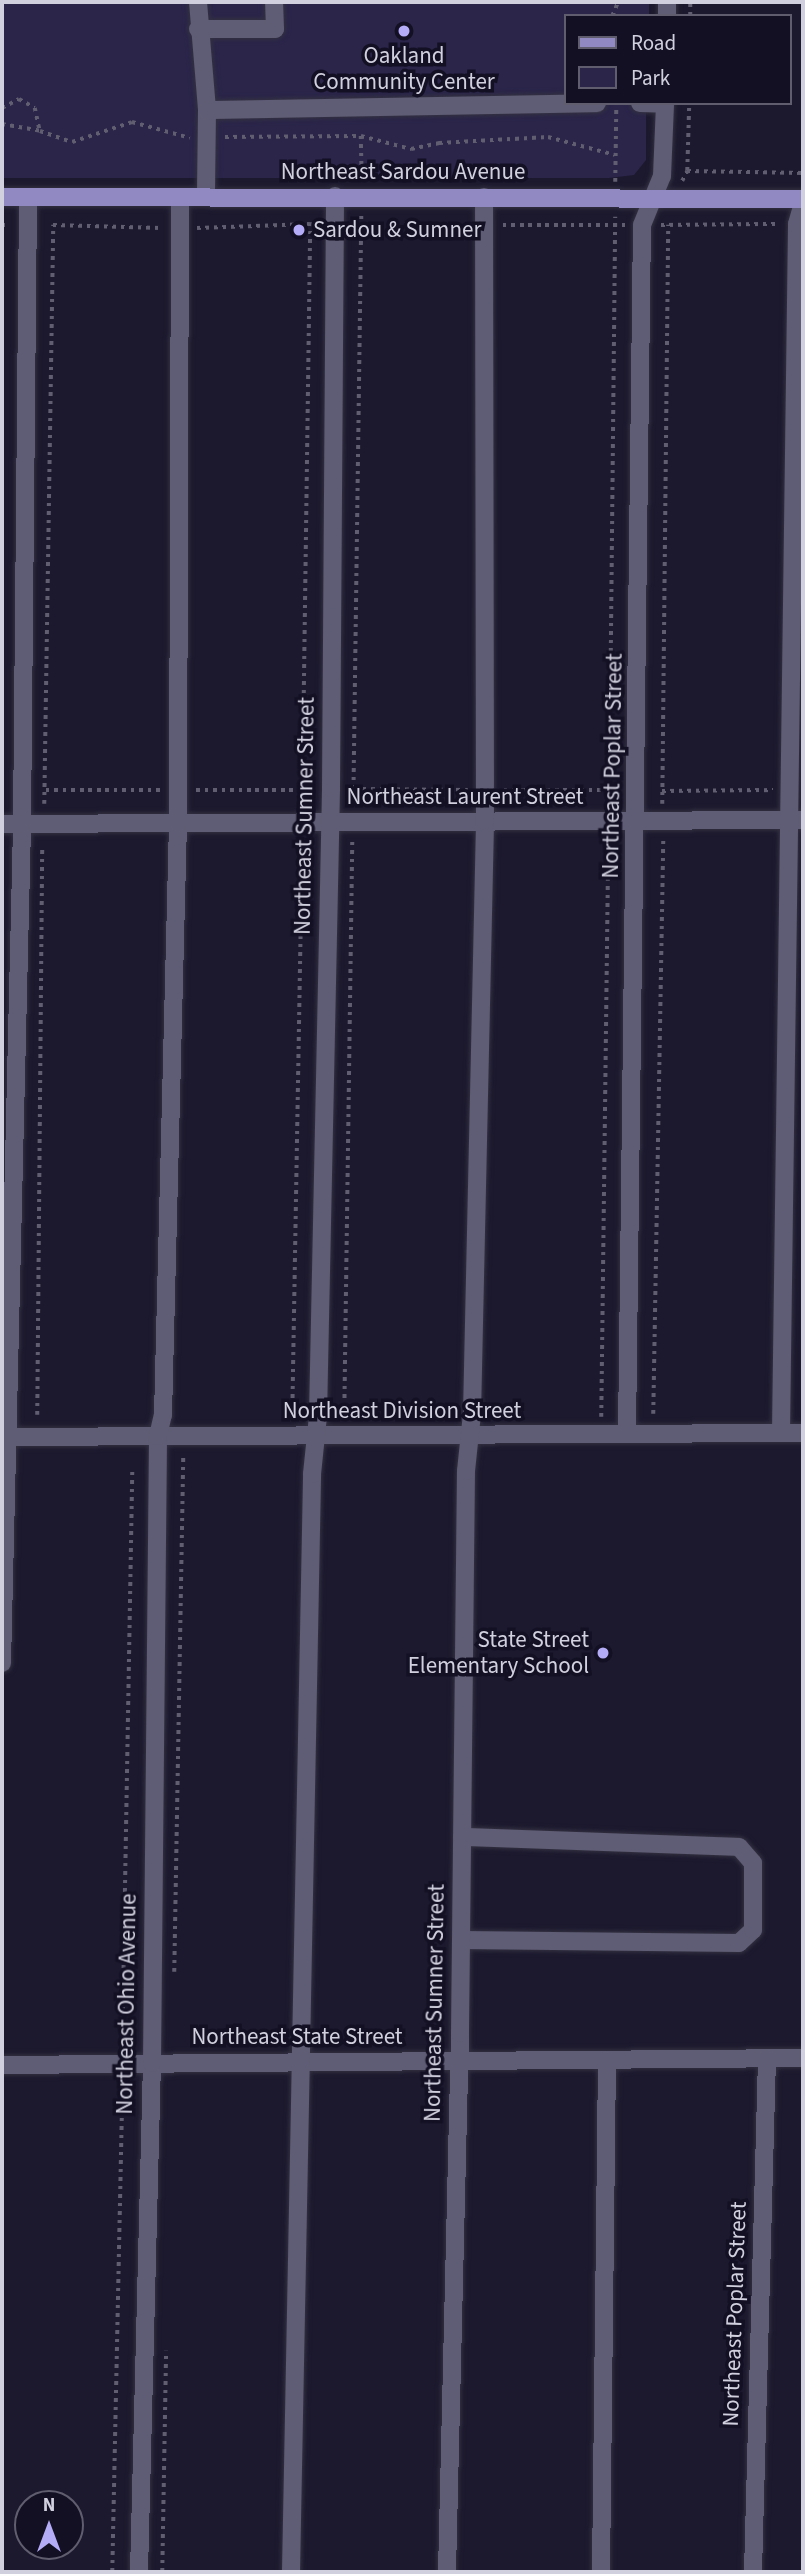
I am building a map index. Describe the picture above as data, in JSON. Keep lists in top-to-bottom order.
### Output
{
  "streets": {
    "main road": ["Northeast Sardou Avenue"],
    "street": [
      "Northeast Poplar Street",
      "Northeast Laurent Street",
      "Northeast Sumner Street",
      "Northeast Division Street",
      "Northeast Ohio Avenue",
      "Northeast State Street"
    ]
  },
  "crossings": [
    ["Northeast Sardou Avenue", "Northeast Poplar Street"],
    ["Northeast Sardou Avenue", "Northeast Sumner Street"],
    ["Northeast Sardou Avenue", "Northeast Ohio Avenue"],
    ["Northeast Poplar Street", "Northeast Laurent Street"],
    ["Northeast Poplar Street", "Northeast Division Street"],
    ["Northeast Poplar Street", "Northeast State Street"],
    ["Northeast Laurent Street", "Northeast Sumner Street"],
    ["Northeast Laurent Street", "Northeast Ohio Avenue"],
    ["Northeast Sumner Street", "Northeast Division Street"],
    ["Northeast Sumner Street", "Northeast State Street"],
    ["Northeast Division Street", "Northeast Ohio Avenue"],
    ["Northeast Ohio Avenue", "Northeast State Street"]
  ],
  "places": ["Oakland Community Center", "Sardou & Sumner", "State Street Elementary School"],
  "legend": ["Road", "Park"],
  "north": "top"
}
